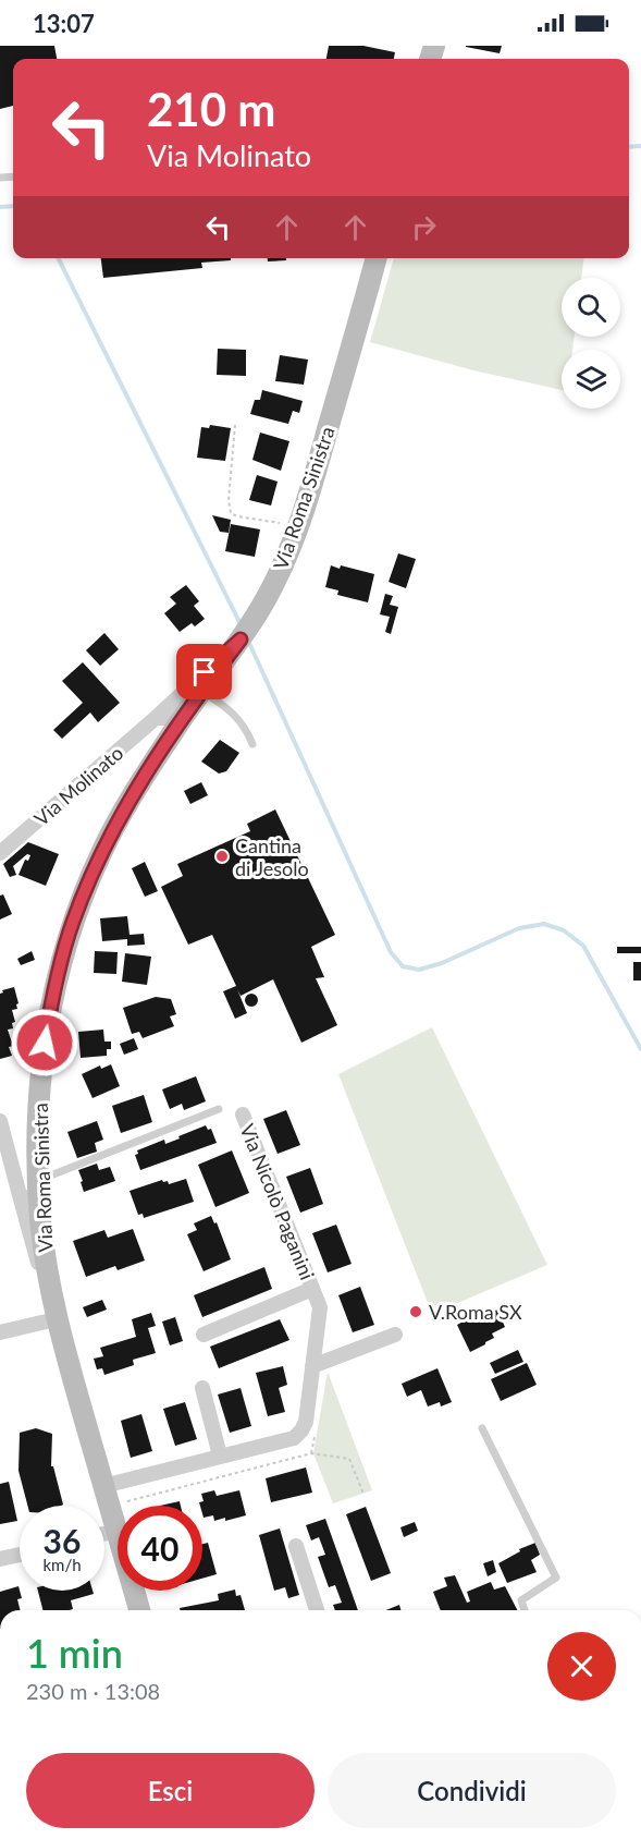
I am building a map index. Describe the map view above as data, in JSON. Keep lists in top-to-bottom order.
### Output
{
  "streets": {
    "street": ["Via Roma Sinistra", "Via Molinato", "Via Nicolò Paganini"]
  },
  "crossings": [
    ["Via Roma Sinistra", "Via Molinato"],
    ["Via Roma Sinistra", "Via Nicolò Paganini"]
  ],
  "places": ["Cantina di Jesolo", "V.Roma SX"],
  "page": {
    "status": "13:07",
    "turn": ["210 m", "Via Molinato"],
    "speed": "36 km/h",
    "limit": "40",
    "heading": ["1 min", "230 m · 13:08"],
    "buttons": ["Esci", "Condividi"]
  }
}
